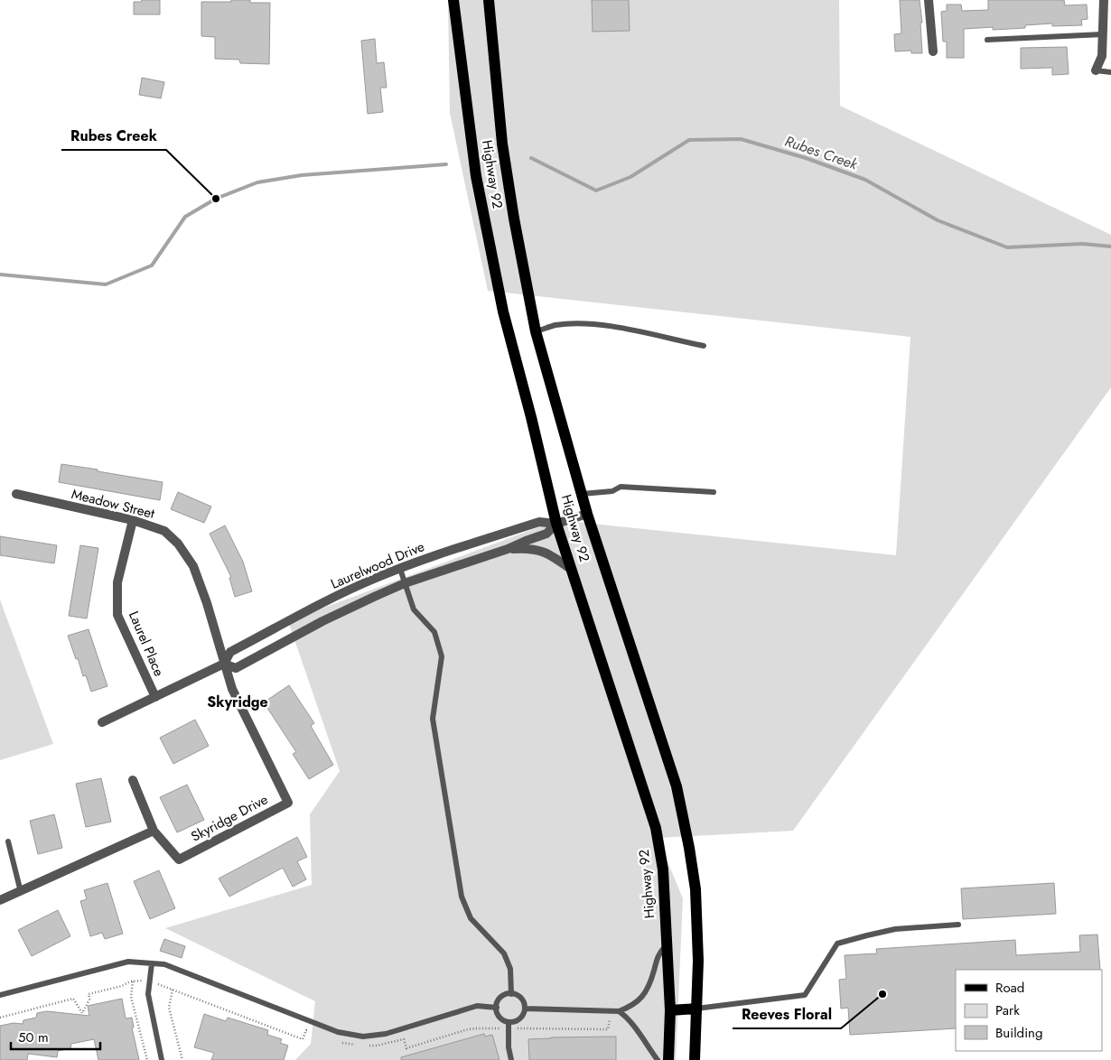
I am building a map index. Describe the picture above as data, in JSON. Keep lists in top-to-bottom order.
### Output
{
  "streets": {
    "main road": ["Highway 92"],
    "street": [
      "Meadow Street",
      "Laurelwood Drive",
      "Laurel Place",
      "Skyridge Drive"
    ]
  },
  "crossings": [
    ["Highway 92", "Laurelwood Drive"],
    ["Meadow Street", "Laurelwood Drive"],
    ["Meadow Street", "Laurel Place"],
    ["Meadow Street", "Skyridge Drive"],
    ["Laurelwood Drive", "Laurel Place"],
    ["Laurelwood Drive", "Skyridge Drive"]
  ],
  "districts": ["Skyridge"],
  "water": ["Rubes Creek"],
  "places": ["Rubes Creek", "Reeves Floral"],
  "legend": ["Road", "Park", "Building"],
  "scale_bar": "50 m"
}
